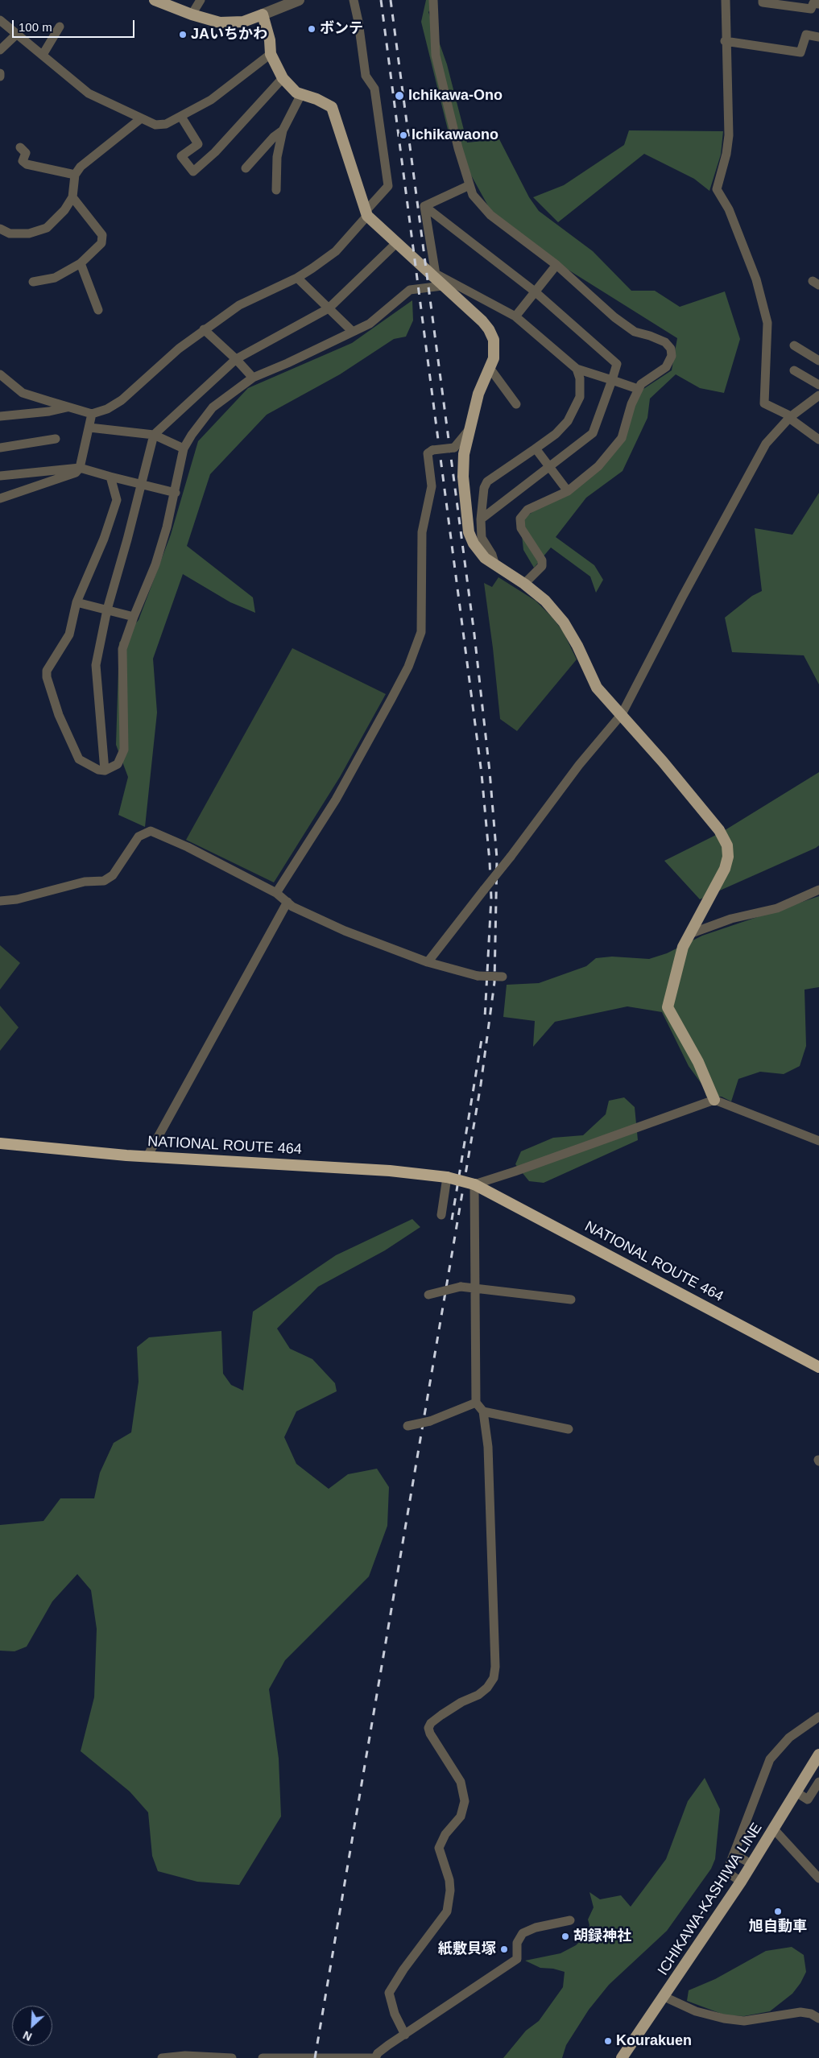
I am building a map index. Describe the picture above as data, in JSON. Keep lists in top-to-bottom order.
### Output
{
  "streets": {
    "highway": ["NATIONAL ROUTE 464"],
    "main road": ["ICHIKAWA-KASHIWA LINE"]
  },
  "places": [
    "ボンテ",
    "JAいちかわ",
    "Ichikawa-Ono",
    "Ichikawaono",
    "旭自動車",
    "胡録神社",
    "紙敷貝塚",
    "Kourakuen"
  ],
  "scale_bar": "100 m",
  "north": "bottom left"
}
